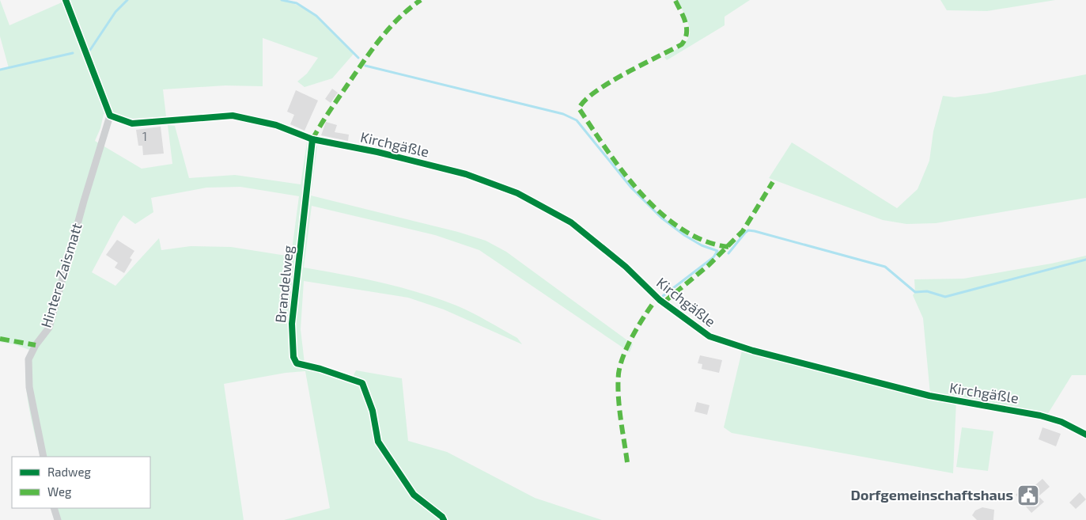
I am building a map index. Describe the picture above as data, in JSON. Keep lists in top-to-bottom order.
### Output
{
  "streets": {
    "street": ["Kirchgäßle", "Hintere Zaismatt", "Brandelweg"]
  },
  "crossings": [
    ["Kirchgäßle", "Hintere Zaismatt"],
    ["Kirchgäßle", "Brandelweg"]
  ],
  "places": {
    "public building": ["Dorfgemeinschaftshaus"]
  },
  "house_numbers": ["1"],
  "legend": ["Radweg", "Weg"]
}
